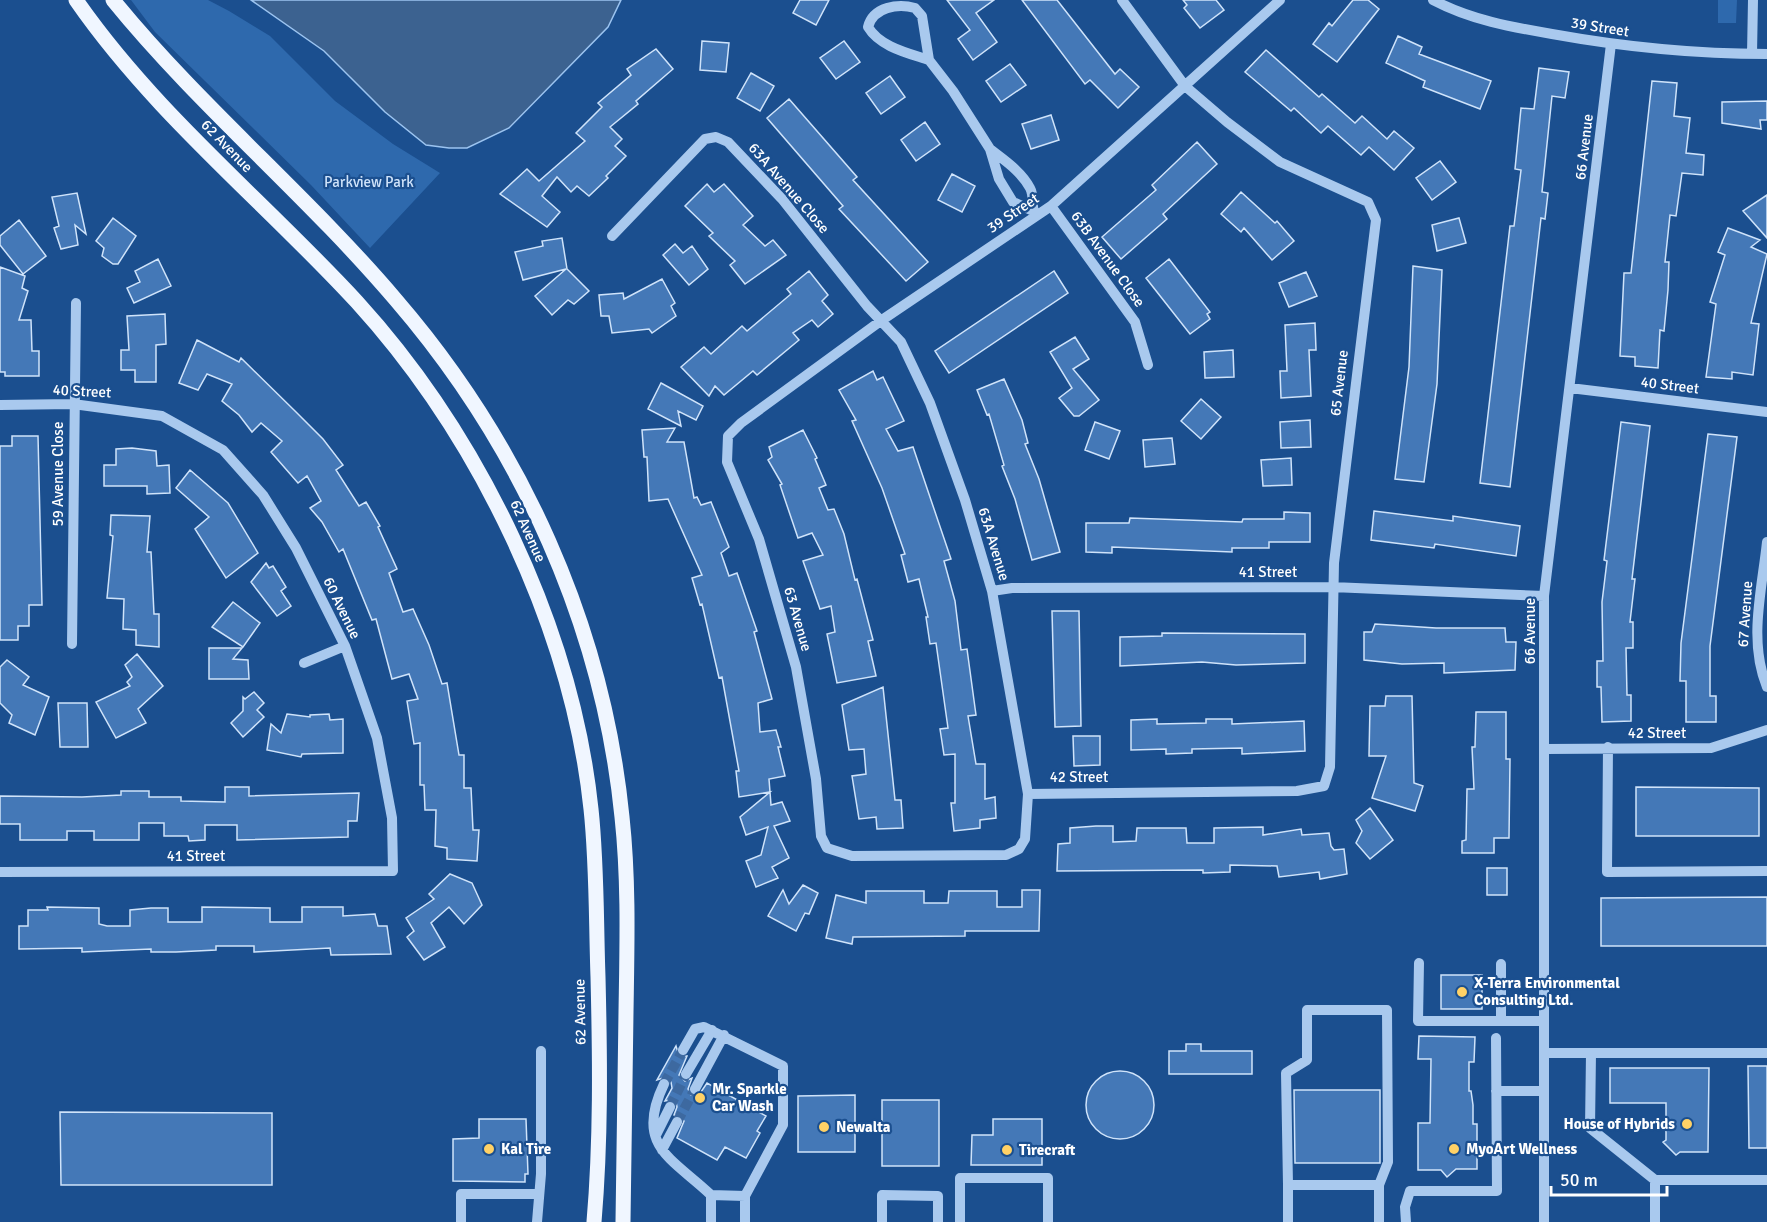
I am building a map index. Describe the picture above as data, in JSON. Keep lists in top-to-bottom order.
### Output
{
  "streets": {
    "main road": ["62 Avenue"],
    "street": [
      "39 Street",
      "66 Avenue",
      "63A Avenue Close",
      "63B Avenue Close",
      "65 Avenue",
      "40 Street",
      "59 Avenue Close",
      "63A Avenue",
      "41 Street",
      "60 Avenue",
      "67 Avenue",
      "63 Avenue",
      "42 Street"
    ]
  },
  "crossings": [
    ["39 Street", "66 Avenue"],
    ["39 Street", "63A Avenue Close"],
    ["39 Street", "63B Avenue Close"],
    ["39 Street", "65 Avenue"],
    ["39 Street", "63A Avenue"],
    ["39 Street", "63 Avenue"],
    ["66 Avenue", "40 Street"],
    ["66 Avenue", "41 Street"],
    ["66 Avenue", "42 Street"],
    ["63A Avenue Close", "63A Avenue"],
    ["65 Avenue", "41 Street"],
    ["65 Avenue", "42 Street"],
    ["40 Street", "59 Avenue Close"],
    ["40 Street", "60 Avenue"],
    ["63A Avenue", "41 Street"],
    ["63A Avenue", "63 Avenue"],
    ["63A Avenue", "42 Street"],
    ["41 Street", "60 Avenue"],
    ["63 Avenue", "42 Street"]
  ],
  "parks": ["Parkview Park"],
  "places": [
    "X-Terra Environmental Consulting Ltd.",
    "Mr. Sparkle Car Wash",
    "House of Hybrids",
    "Newalta",
    "Kal Tire",
    "MyoArt Wellness",
    "Tirecraft"
  ],
  "scale_bar": "50 m"
}
